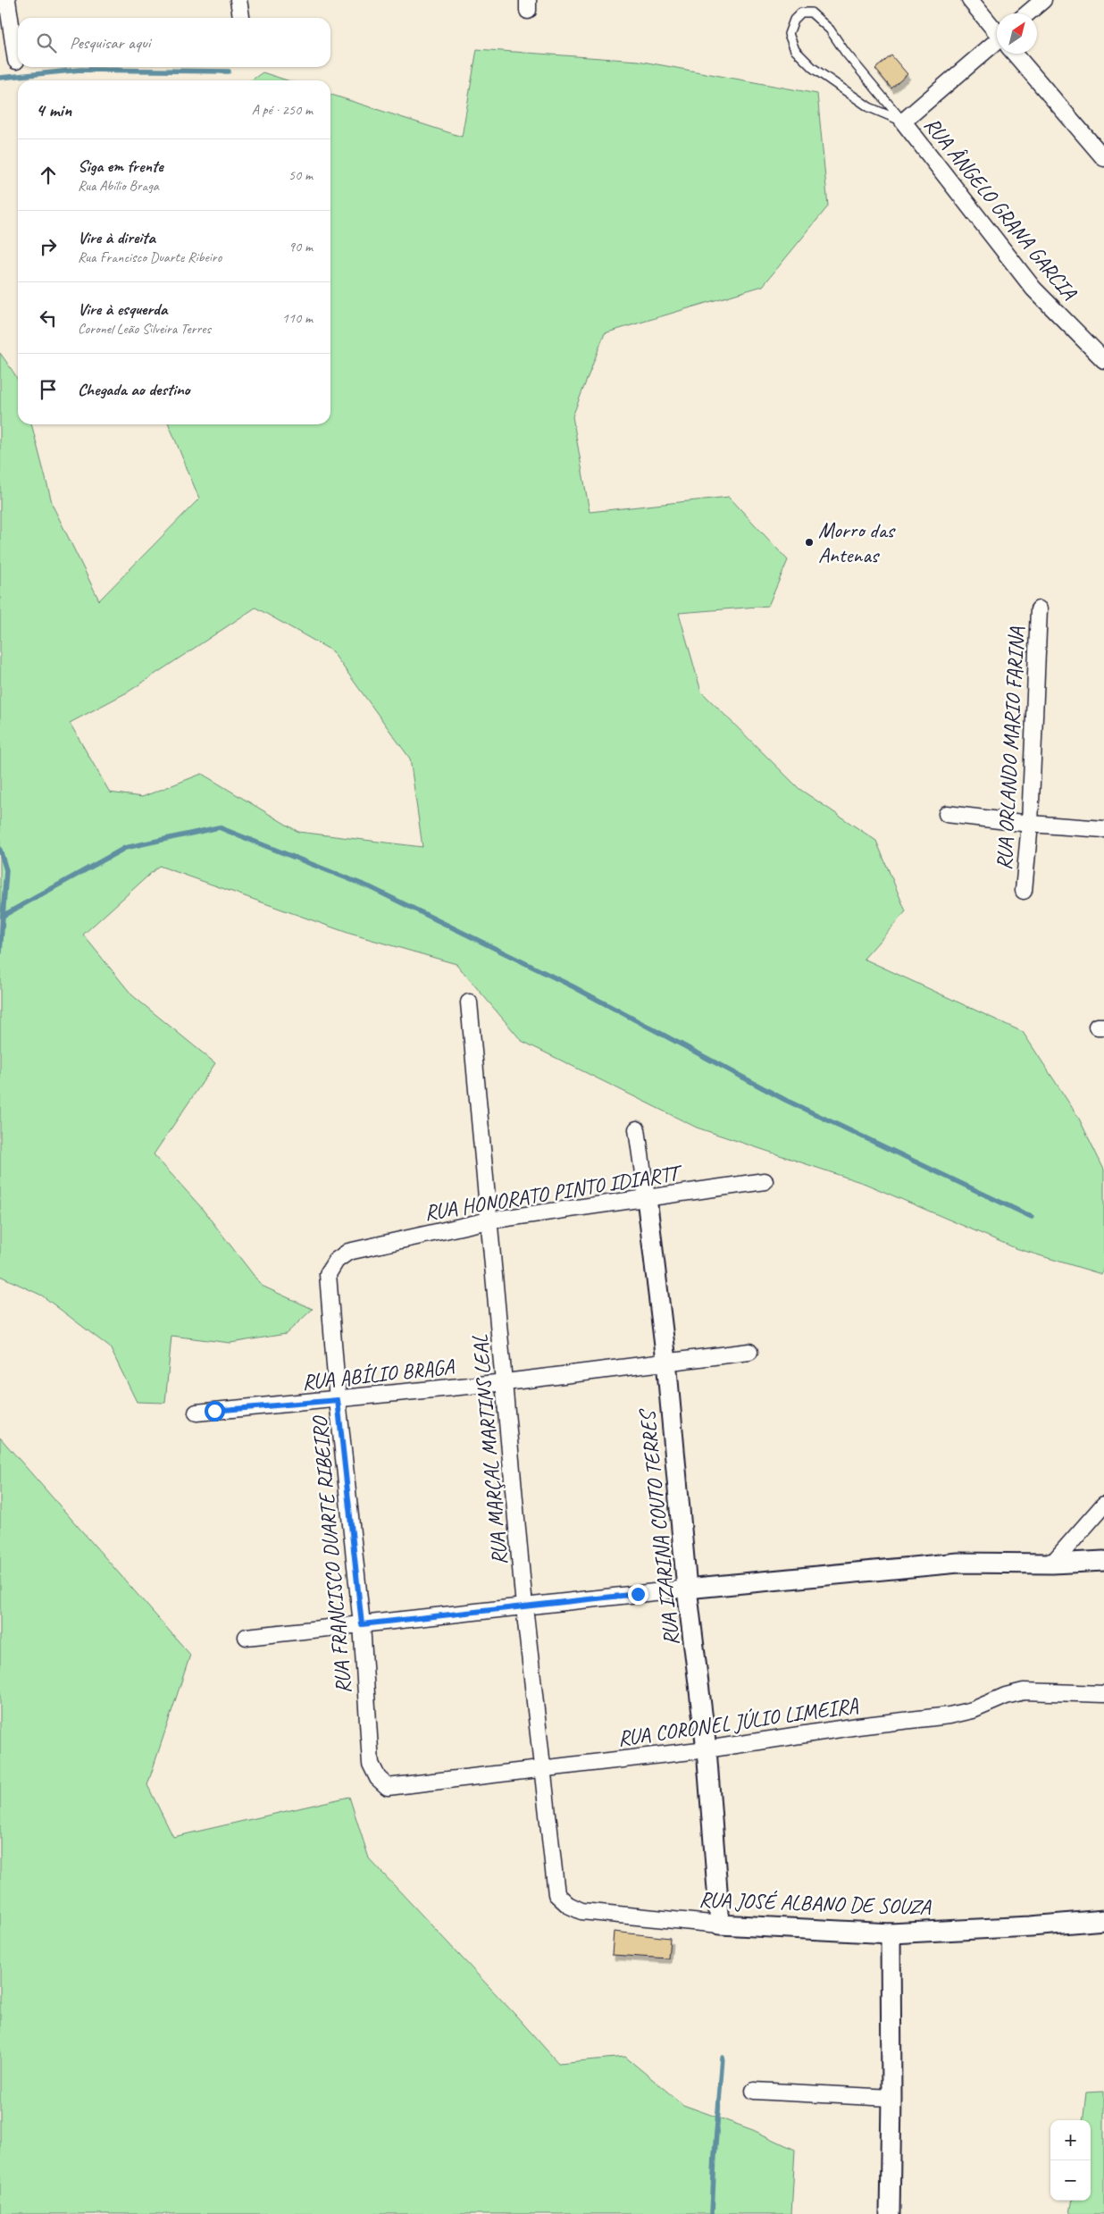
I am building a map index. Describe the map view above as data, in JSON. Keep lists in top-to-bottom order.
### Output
{
  "streets": {
    "street": [
      "RUA ÂNGELO GRANA GARCIA",
      "RUA ORLANDO MARIO FARINA",
      "RUA HONORATO PINTO IDIARTT",
      "RUA ABÍLIO BRAGA",
      "RUA MARÇAL MARTINS LEAL",
      "RUA IZARINA COUTO TERRES",
      "RUA FRANCISCO DUARTE RIBEIRO",
      "RUA CORONEL JÚLIO LIMEIRA",
      "RUA JOSÉ ALBANO DE SOUZA"
    ]
  },
  "crossings": [
    ["RUA HONORATO PINTO IDIARTT", "RUA MARÇAL MARTINS LEAL"],
    ["RUA HONORATO PINTO IDIARTT", "RUA IZARINA COUTO TERRES"],
    ["RUA HONORATO PINTO IDIARTT", "RUA FRANCISCO DUARTE RIBEIRO"],
    ["RUA ABÍLIO BRAGA", "RUA MARÇAL MARTINS LEAL"],
    ["RUA ABÍLIO BRAGA", "RUA IZARINA COUTO TERRES"],
    ["RUA ABÍLIO BRAGA", "RUA FRANCISCO DUARTE RIBEIRO"],
    ["RUA MARÇAL MARTINS LEAL", "RUA CORONEL JÚLIO LIMEIRA"],
    ["RUA MARÇAL MARTINS LEAL", "RUA JOSÉ ALBANO DE SOUZA"],
    ["RUA IZARINA COUTO TERRES", "RUA CORONEL JÚLIO LIMEIRA"],
    ["RUA IZARINA COUTO TERRES", "RUA JOSÉ ALBANO DE SOUZA"],
    ["RUA FRANCISCO DUARTE RIBEIRO", "RUA CORONEL JÚLIO LIMEIRA"]
  ],
  "places": ["Morro das Antenas"],
  "north": "top right",
  "page": {
    "search": "Pesquisar aqui",
    "heading": ["4 min", "A pé · 250 m"],
    "list": [
      ["Siga em frente", "Rua Abílio Braga", "50 m"],
      ["Vire à direita", "Rua Francisco Duarte Ribeiro", "90 m"],
      ["Vire à esquerda", "Coronel Leão Silveira Terres", "110 m"],
      "Chegada ao destino"
    ],
    "map_buttons": ["+", "−"]
  }
}
